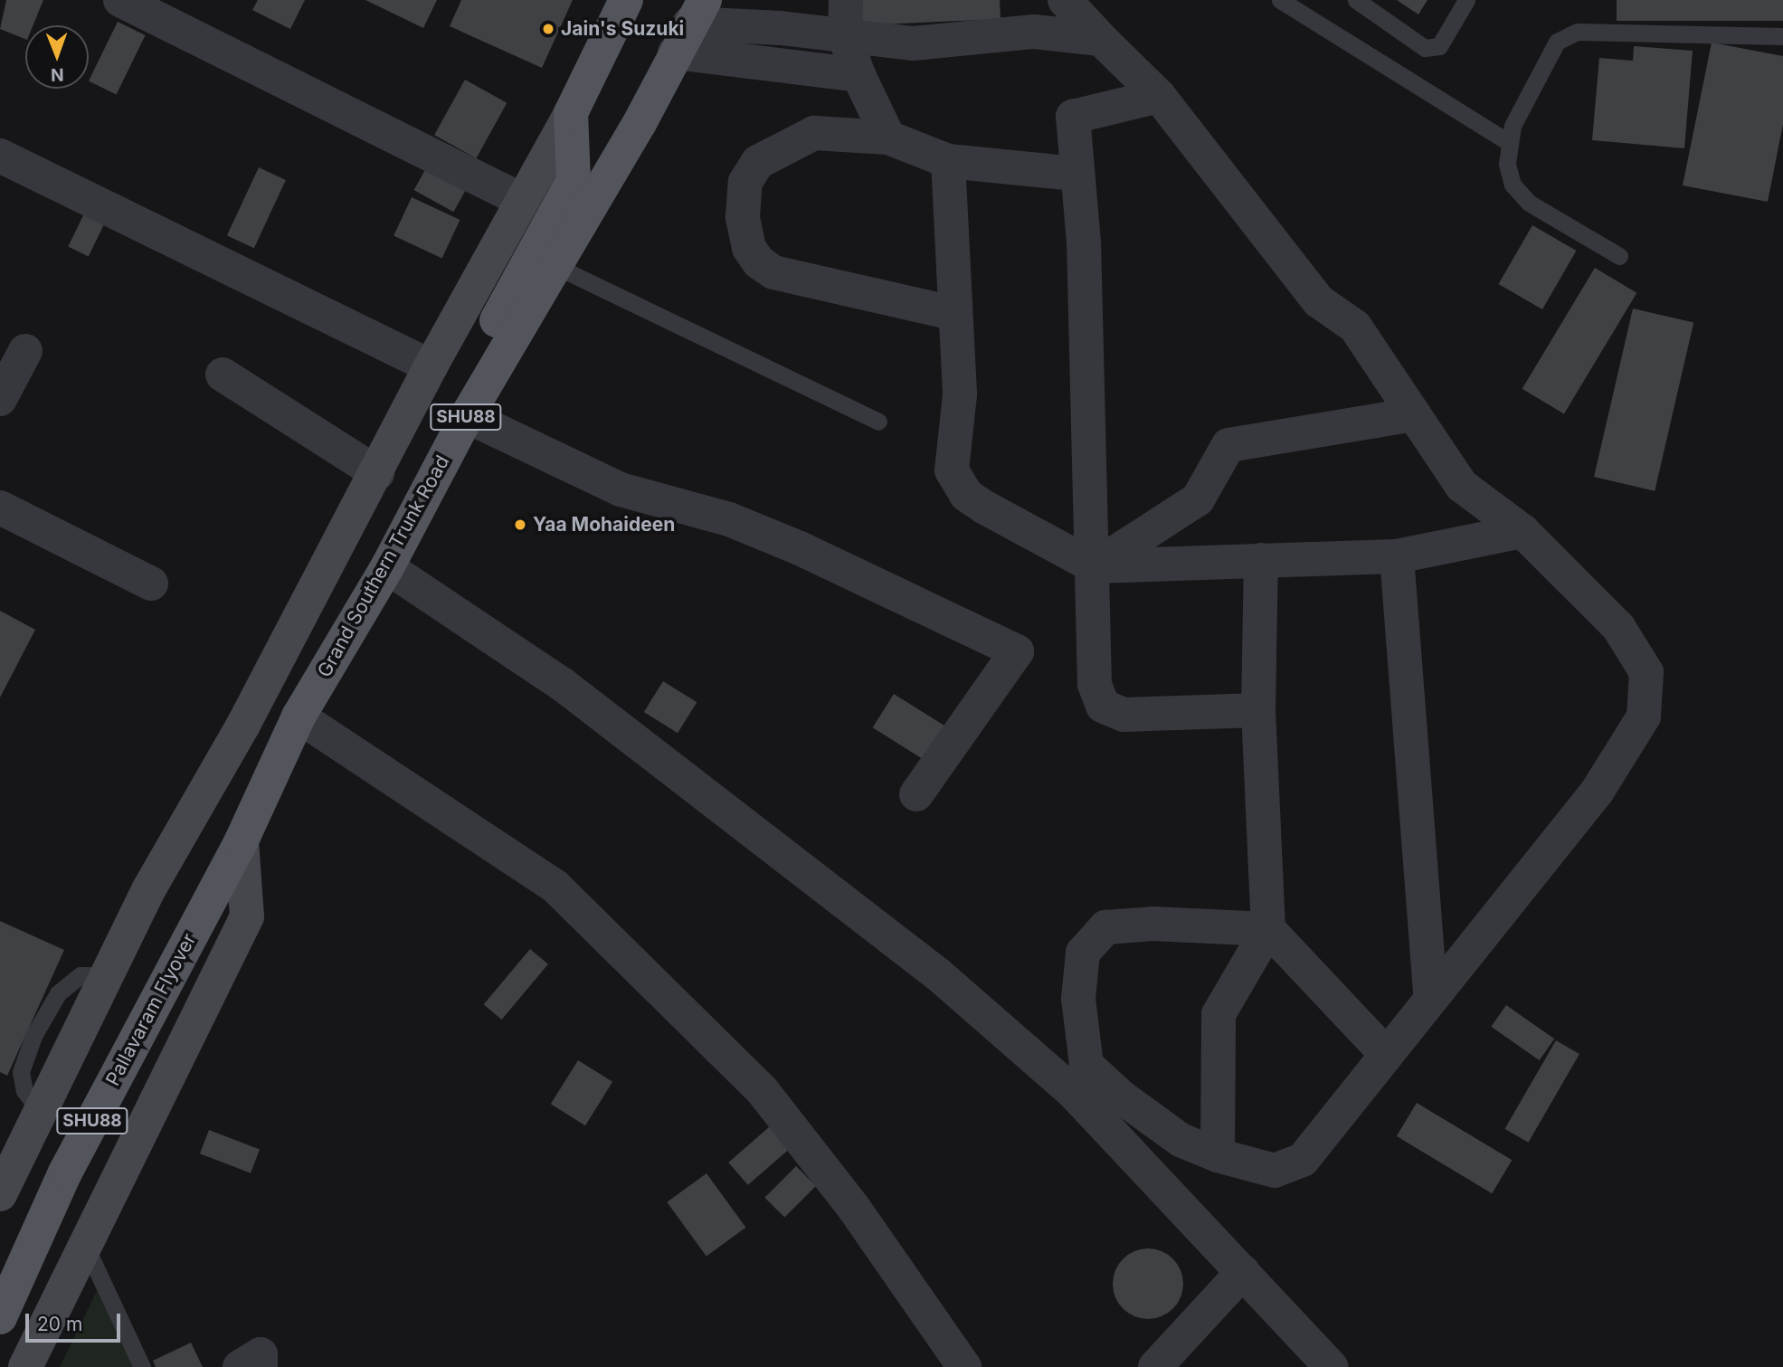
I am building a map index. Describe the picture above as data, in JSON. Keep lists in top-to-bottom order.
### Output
{
  "streets": {
    "main road": ["SHU88", "Grand Southern Trunk Road", "Pallavaram Flyover"]
  },
  "crossings": [
    ["SHU88", "Grand Southern Trunk Road"],
    ["SHU88", "Pallavaram Flyover"],
    ["Grand Southern Trunk Road", "Pallavaram Flyover"]
  ],
  "places": ["Jain's Suzuki", "Yaa Mohaideen"],
  "scale_bar": "20 m",
  "north": "bottom"
}
